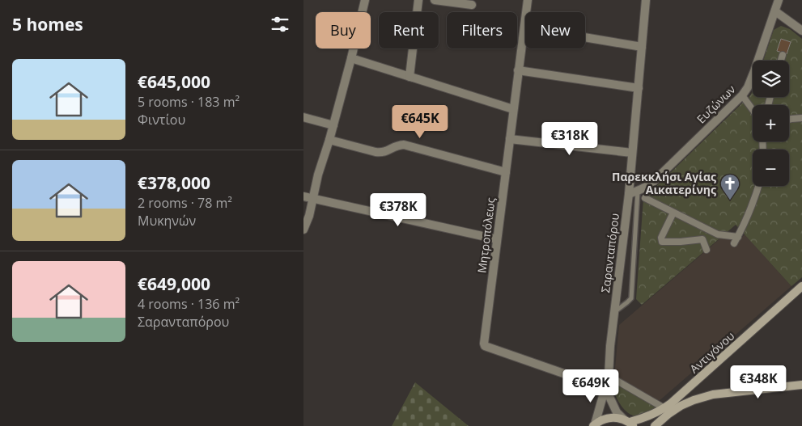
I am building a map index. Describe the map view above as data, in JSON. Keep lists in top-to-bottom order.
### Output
{
  "streets": {
    "main road": ["Αντιγόνου"],
    "street": ["Ευζώνων", "Μητροπόλεως", "Σαρανταπόρου"]
  },
  "crossings": [
    ["Ευζώνων", "Σαρανταπόρου"],
    ["Μητροπόλεως", "Σαρανταπόρου"],
    ["Σαρανταπόρου", "Αντιγόνου"]
  ],
  "places": {
    "church": ["Παρεκκλήσι Αγίας Αικατερίνης"]
  },
  "page": {
    "heading": "5 homes",
    "chip": [
      "Buy",
      "Rent",
      "Filters",
      "New"
    ],
    "list": [
      {
        "name": "€645,000",
        "note": "5 rooms · 183 m² · Φιντίου"
      },
      {
        "name": "€378,000",
        "note": "2 rooms · 78 m² · Μυκηνών"
      },
      {
        "name": "€649,000",
        "note": "4 rooms · 136 m² · Σαρανταπόρου"
      }
    ],
    "map_buttons": ["+", "−"],
    "price": [
      "€645K",
      "€318K",
      "€378K",
      "€348K",
      "€649K"
    ]
  }
}
